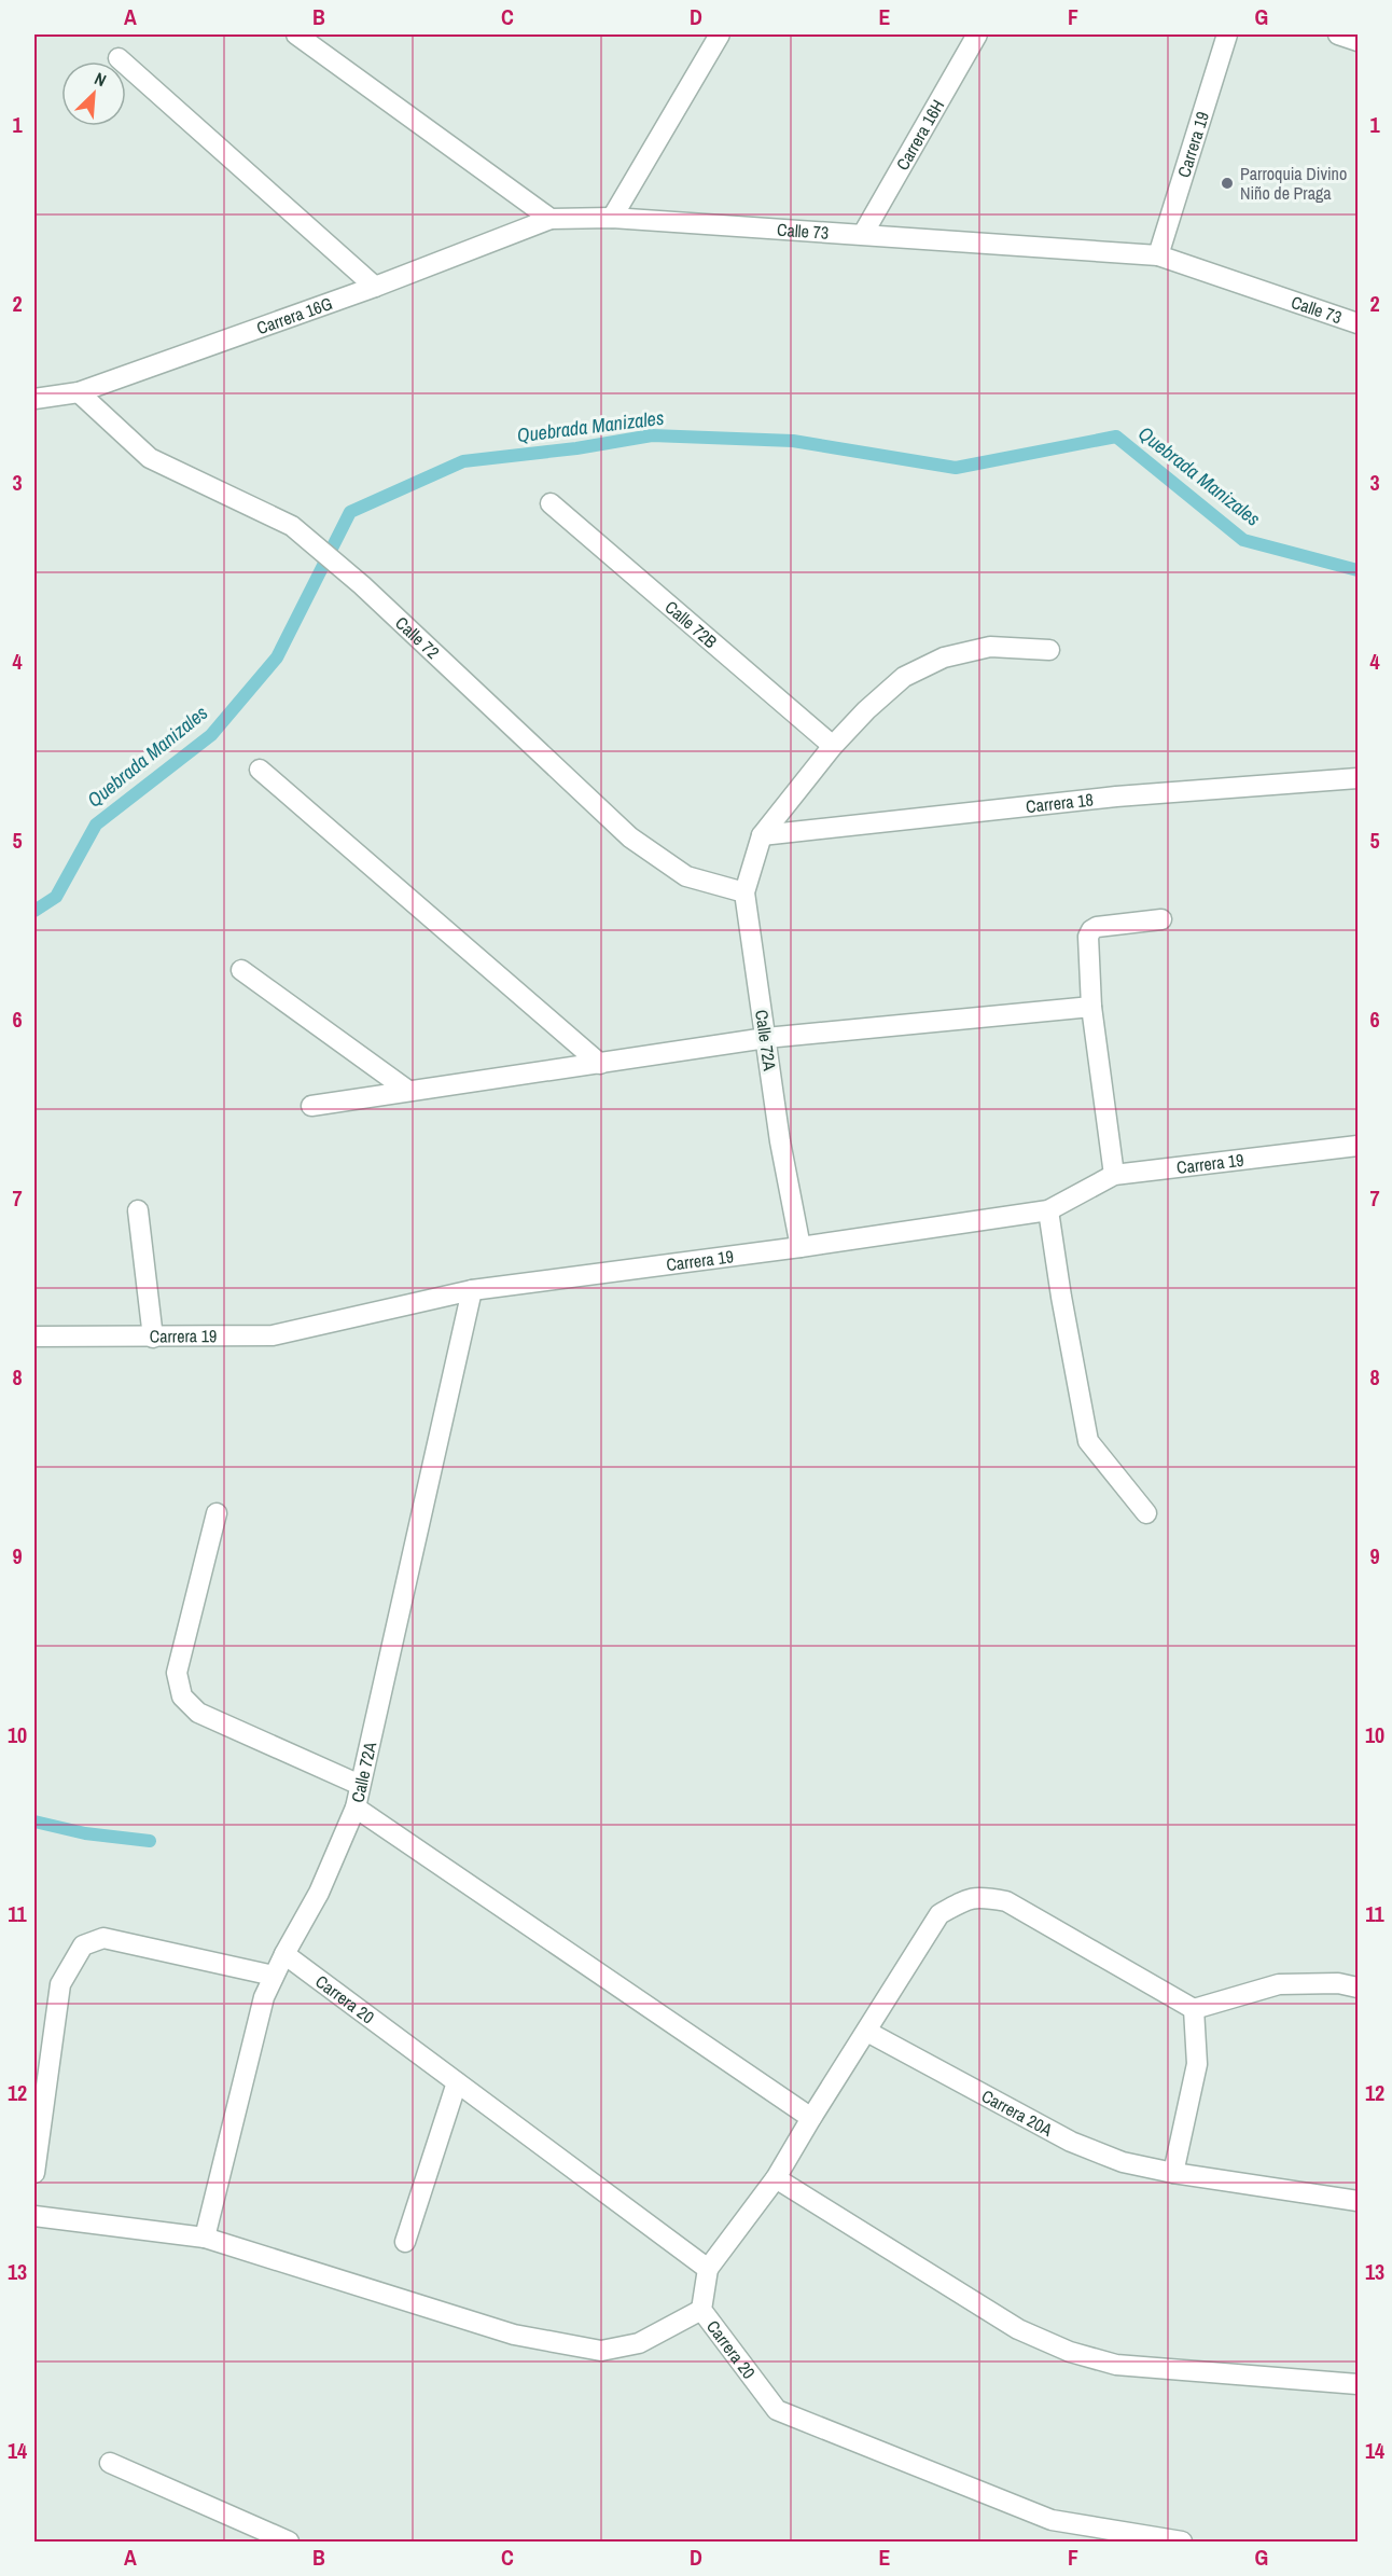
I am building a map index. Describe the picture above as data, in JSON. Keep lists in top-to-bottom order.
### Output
{
  "streets": {
    "street": [
      "Carrera 16H",
      "Carrera 19",
      "Calle 73",
      "Carrera 16G",
      "Calle 72B",
      "Calle 72",
      "Carrera 18",
      "Calle 72A",
      "Carrera 20",
      "Carrera 20A"
    ]
  },
  "crossings": [
    ["Carrera 16H", "Calle 73"],
    ["Carrera 19", "Calle 73"],
    ["Carrera 19", "Calle 72A"],
    ["Calle 73", "Carrera 16G"],
    ["Carrera 16G", "Calle 72"],
    ["Calle 72B", "Calle 72A"],
    ["Calle 72", "Calle 72A"],
    ["Carrera 18", "Calle 72A"],
    ["Calle 72A", "Carrera 20"]
  ],
  "water": ["Quebrada Manizales"],
  "places": ["Parroquia Divino Niño de Praga"],
  "north": "top right",
  "grid": {
    "columns": [
      "A",
      "B",
      "C",
      "D",
      "E",
      "F",
      "G"
    ],
    "rows": [
      "1",
      "2",
      "3",
      "4",
      "5",
      "6",
      "7",
      "8",
      "9",
      "10",
      "11",
      "12",
      "13",
      "14"
    ]
  }
}
